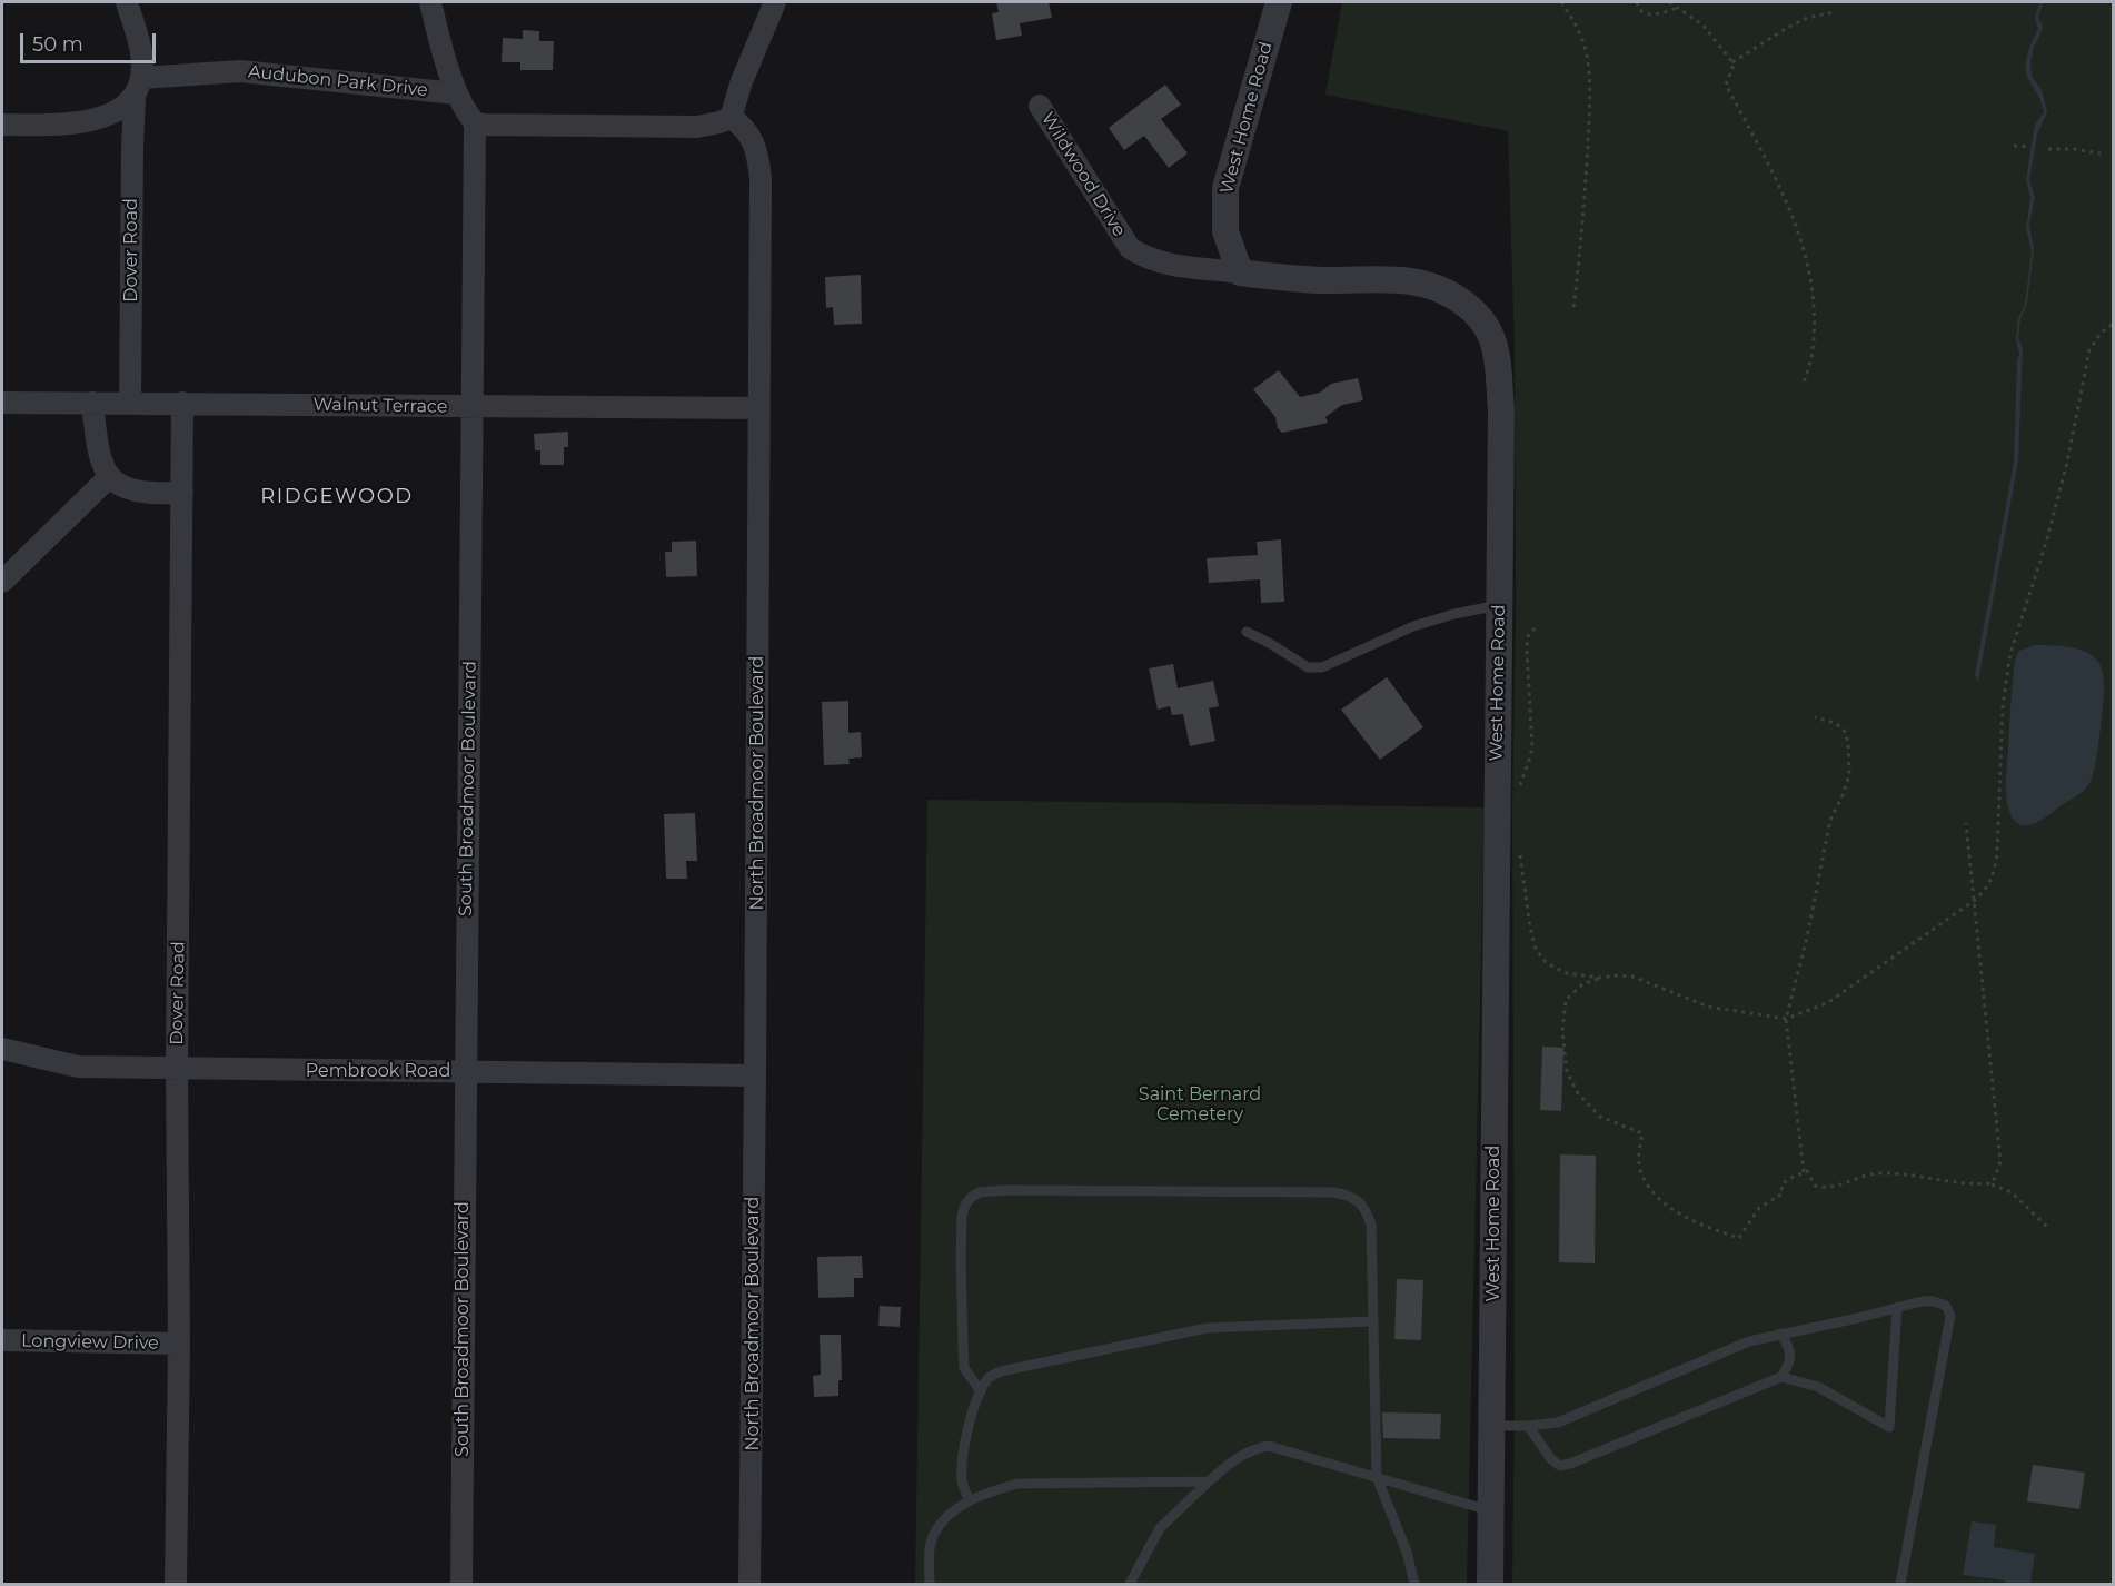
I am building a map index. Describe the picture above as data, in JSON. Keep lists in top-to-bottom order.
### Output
{
  "streets": {
    "street": [
      "Audubon Park Drive",
      "West Home Road",
      "Wildwood Drive",
      "Dover Road",
      "Walnut Terrace",
      "North Broadmoor Boulevard",
      "South Broadmoor Boulevard",
      "Pembrook Road",
      "Longview Drive"
    ]
  },
  "crossings": [
    ["Audubon Park Drive", "Dover Road"],
    ["West Home Road", "Wildwood Drive"],
    ["Dover Road", "Walnut Terrace"],
    ["Dover Road", "Pembrook Road"],
    ["Dover Road", "Longview Drive"],
    ["Walnut Terrace", "North Broadmoor Boulevard"],
    ["Walnut Terrace", "South Broadmoor Boulevard"],
    ["North Broadmoor Boulevard", "Pembrook Road"],
    ["South Broadmoor Boulevard", "Pembrook Road"]
  ],
  "districts": ["RIDGEWOOD"],
  "parks": ["Saint Bernard Cemetery"],
  "scale_bar": "50 m"
}
